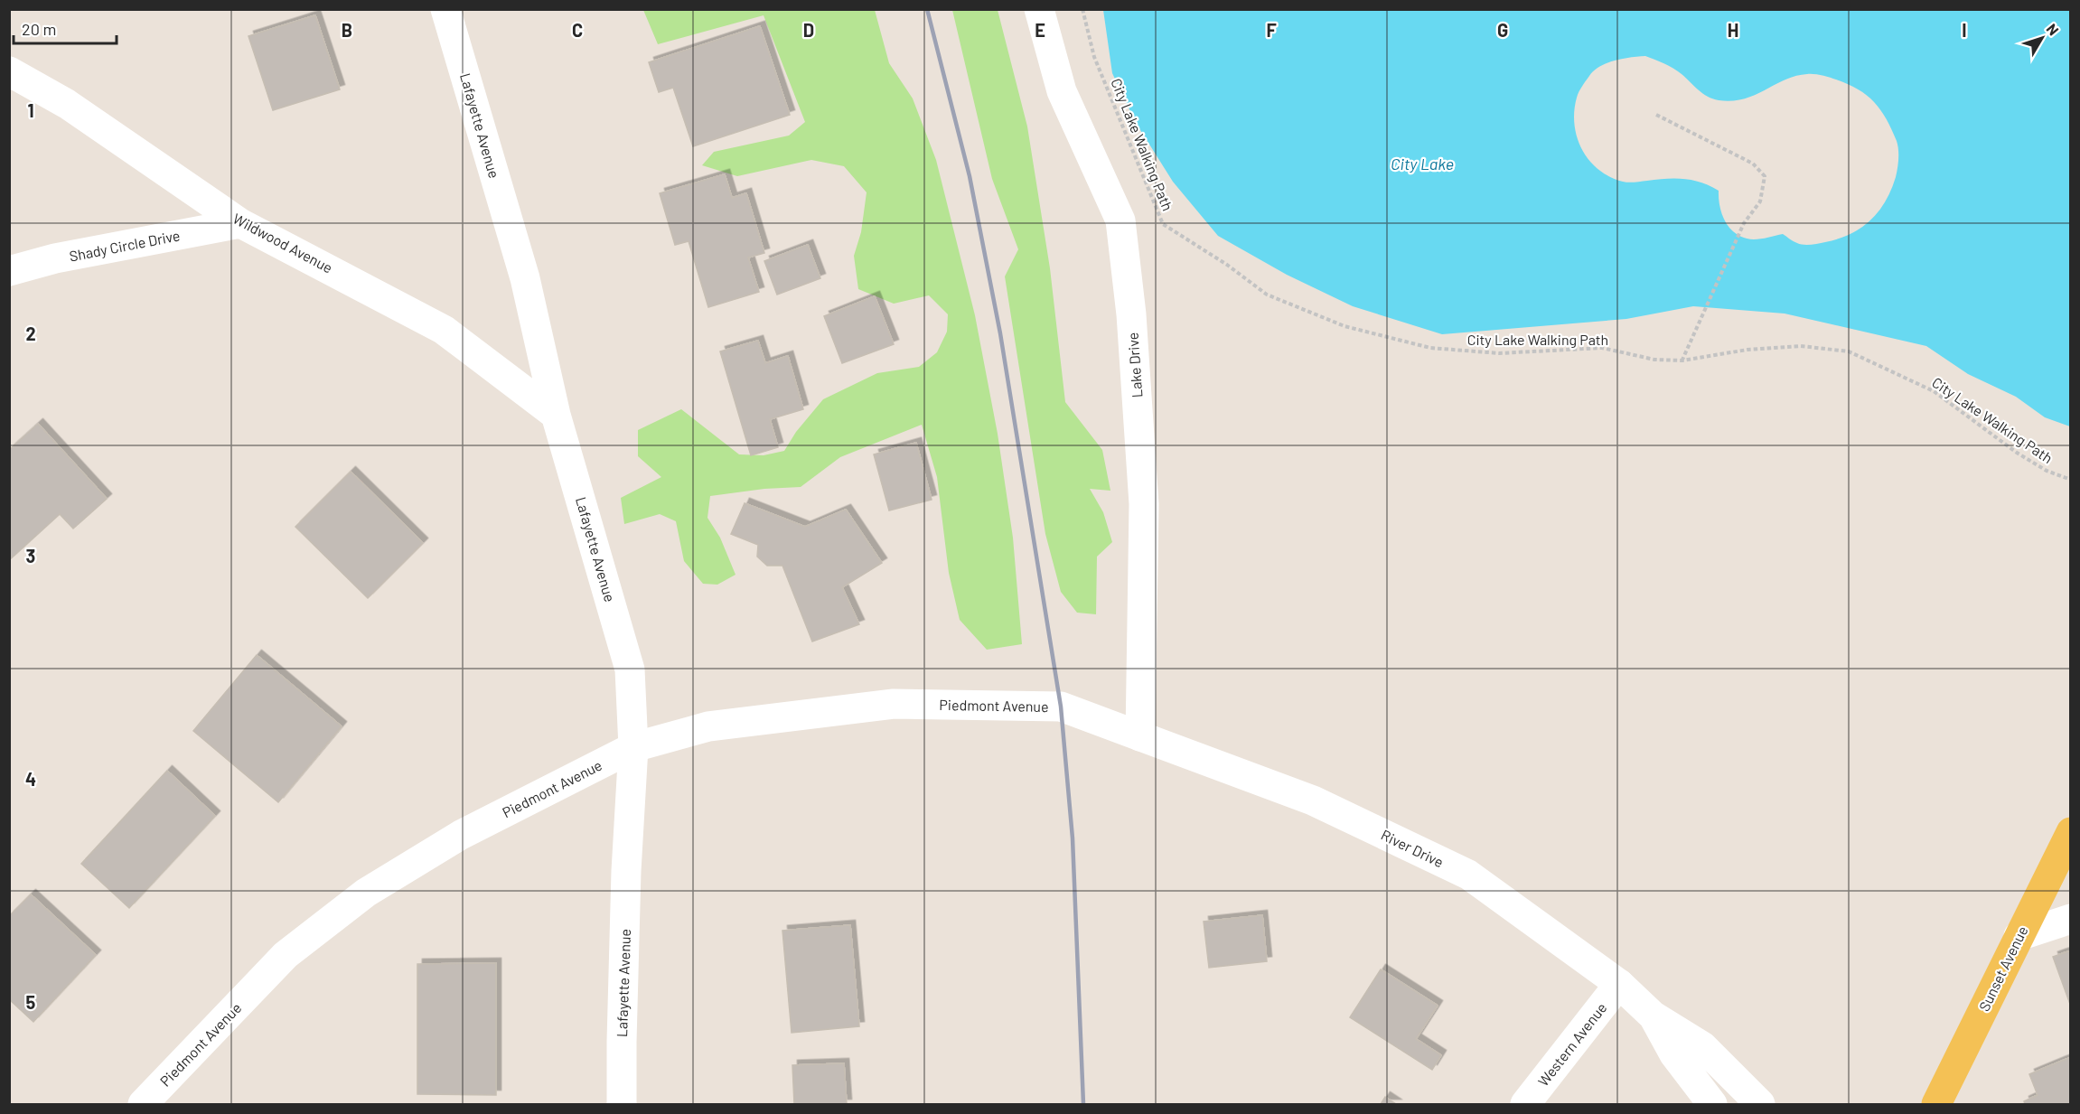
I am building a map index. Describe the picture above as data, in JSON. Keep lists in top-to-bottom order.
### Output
{
  "streets": {
    "main road": ["Sunset Avenue"],
    "street": [
      "Lafayette Avenue",
      "Wildwood Avenue",
      "Shady Circle Drive",
      "Lake Drive",
      "Piedmont Avenue",
      "River Drive",
      "Western Avenue"
    ],
    "path": ["City Lake Walking Path"]
  },
  "crossings": [
    ["Lafayette Avenue", "Wildwood Avenue"],
    ["Lafayette Avenue", "Piedmont Avenue"],
    ["Wildwood Avenue", "Shady Circle Drive"],
    ["Lake Drive", "Piedmont Avenue"],
    ["Lake Drive", "River Drive"],
    ["Piedmont Avenue", "River Drive"],
    ["River Drive", "Western Avenue"]
  ],
  "water": ["City Lake"],
  "scale_bar": "20 m",
  "north": "top right",
  "grid": {
    "columns": [
      "B",
      "C",
      "D",
      "E",
      "F",
      "G",
      "H",
      "I"
    ],
    "rows": [
      "1",
      "2",
      "3",
      "4",
      "5"
    ]
  }
}
